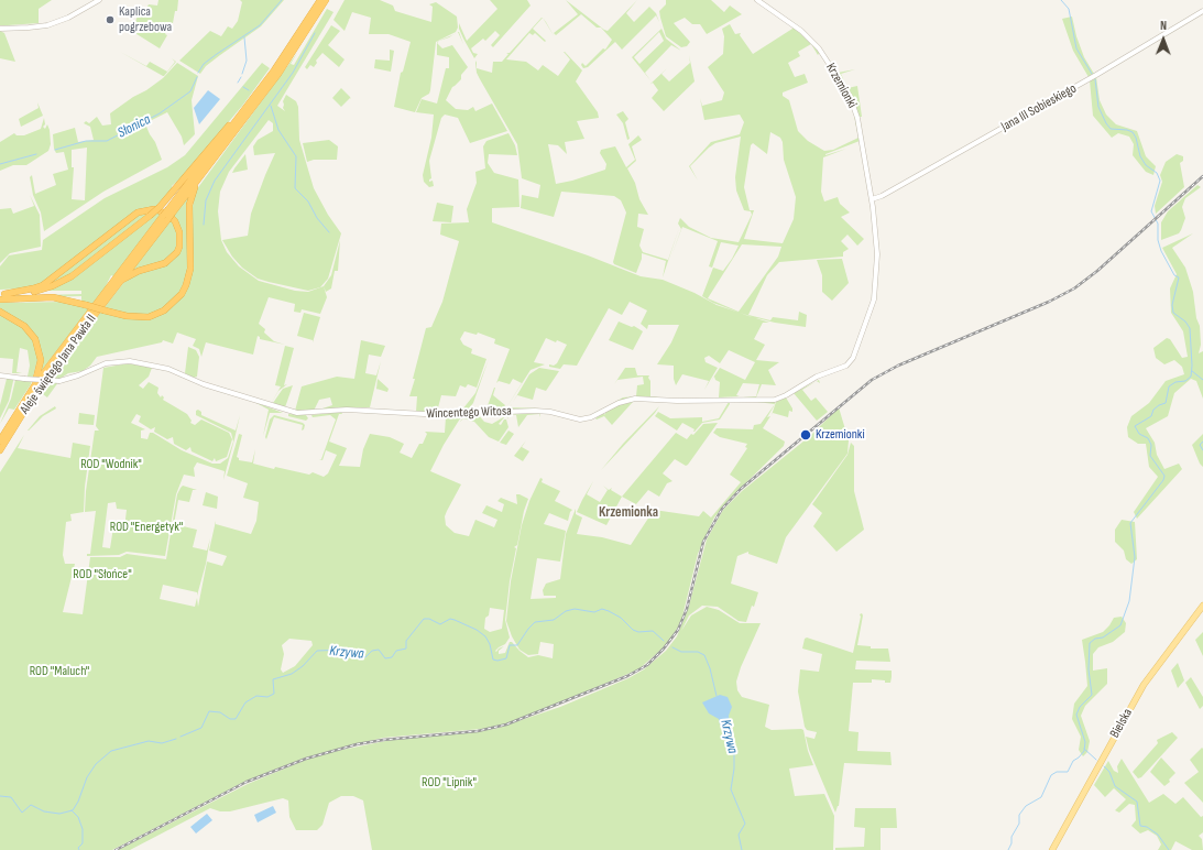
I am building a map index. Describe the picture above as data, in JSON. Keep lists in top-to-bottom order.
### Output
{
  "streets": {
    "highway": ["Aleje świętego Jana Pawła II"],
    "main road": ["Bielska"],
    "street": ["Krzemionki", "Jana III Sobieskiego", "Wincentego Witosa"]
  },
  "crossings": [
    ["Krzemionki", "Jana III Sobieskiego"],
    ["Krzemionki", "Wincentego Witosa"]
  ],
  "districts": ["Krzemionka"],
  "water": ["Słonica", "Krzywa"],
  "parks": [
    "ROD \"Wodnik\"",
    "ROD \"Energetyk\"",
    "ROD \"Słońce\"",
    "ROD \"Maluch\"",
    "ROD \"Lipnik\""
  ],
  "places": ["Kaplica pogrzebowa", "Krzemionki"],
  "north": "top"
}
